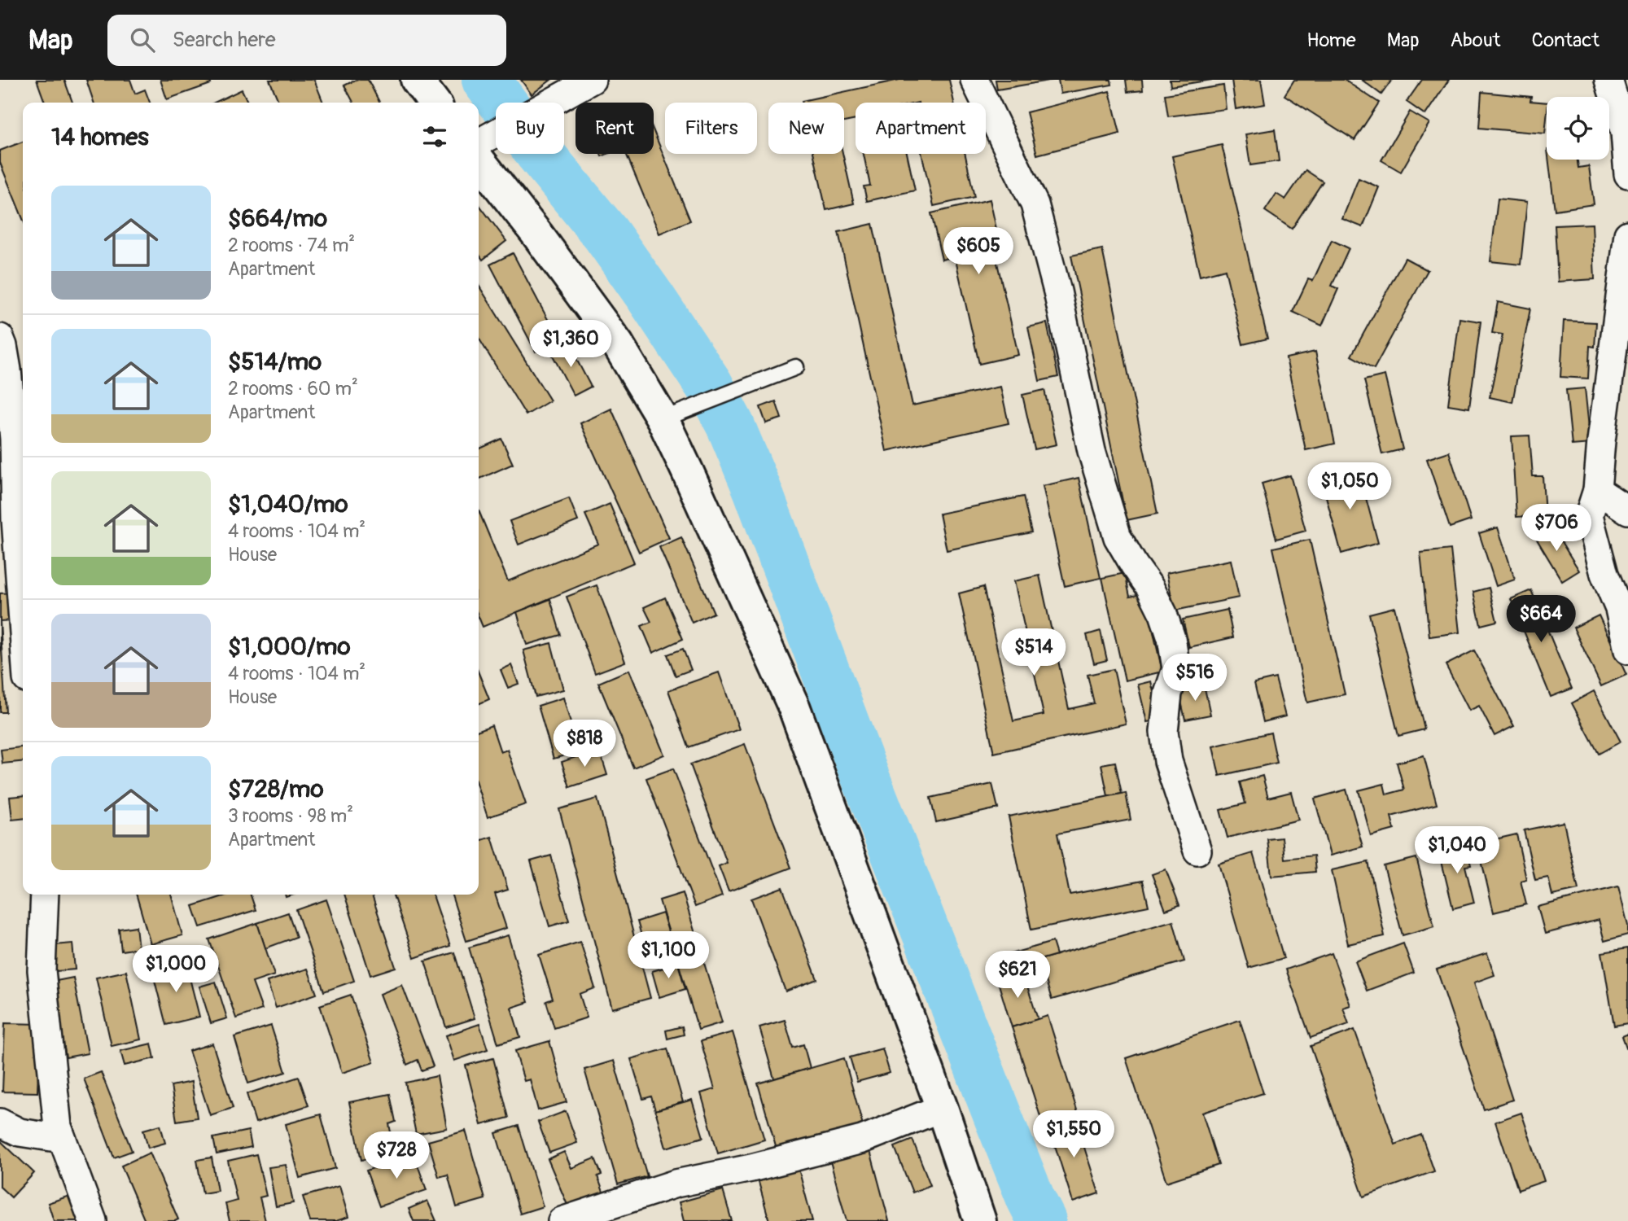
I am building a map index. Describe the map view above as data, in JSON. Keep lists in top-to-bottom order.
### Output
{
  "page": {
    "header": "Map",
    "search": "Search here",
    "nav": [
      "Home",
      "Map",
      "About",
      "Contact"
    ],
    "chip": [
      "Buy",
      "Rent",
      "Filters",
      "New",
      "Apartment"
    ],
    "heading": "14 homes",
    "list": [
      {
        "name": "$664/mo",
        "note": "2 rooms · 74 m² · Apartment"
      },
      {
        "name": "$514/mo",
        "note": "2 rooms · 60 m² · Apartment"
      },
      {
        "name": "$1,040/mo",
        "note": "4 rooms · 104 m² · House"
      },
      {
        "name": "$1,000/mo",
        "note": "4 rooms · 104 m² · House"
      },
      {
        "name": "$728/mo",
        "note": "3 rooms · 98 m² · Apartment"
      }
    ],
    "price": [
      "$605",
      "$1,360",
      "$1,050",
      "$706",
      "$664",
      "$514",
      "$516",
      "$818",
      "$1,040",
      "$1,100",
      "$1,000",
      "$621",
      "$1,550",
      "$728"
    ]
  }
}
